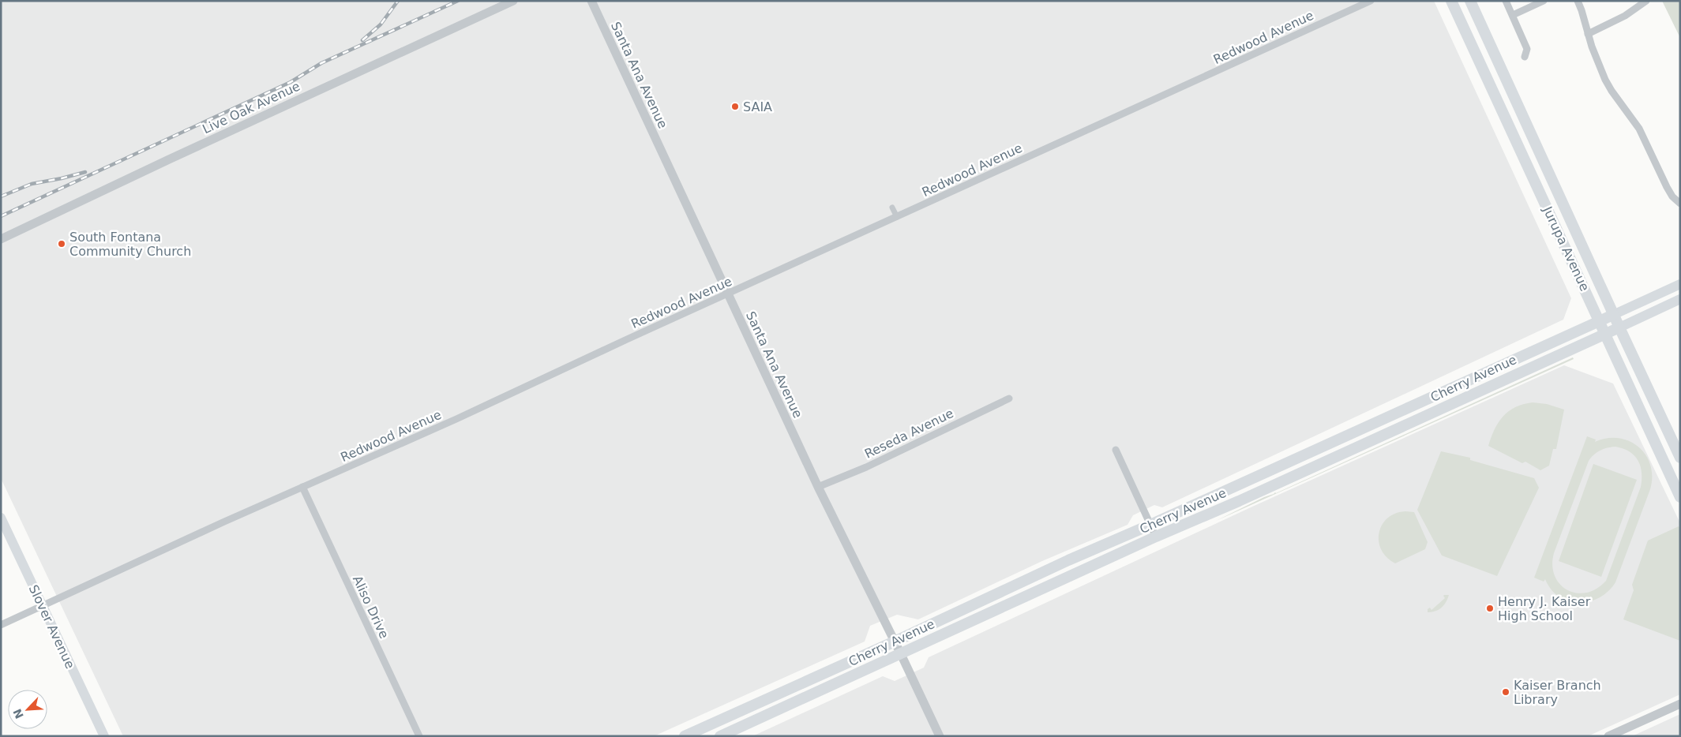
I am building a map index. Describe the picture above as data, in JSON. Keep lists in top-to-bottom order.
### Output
{
  "streets": {
    "main road": ["Jurupa Avenue", "Cherry Avenue", "Slover Avenue"],
    "street": [
      "Redwood Avenue",
      "Santa Ana Avenue",
      "Live Oak Avenue",
      "Reseda Avenue",
      "Aliso Drive"
    ]
  },
  "crossings": [
    ["Redwood Avenue", "Santa Ana Avenue"],
    ["Redwood Avenue", "Aliso Drive"],
    ["Redwood Avenue", "Slover Avenue"],
    ["Santa Ana Avenue", "Cherry Avenue"],
    ["Santa Ana Avenue", "Reseda Avenue"],
    ["Jurupa Avenue", "Cherry Avenue"]
  ],
  "places": [
    "SAIA",
    "South Fontana Community Church",
    "Henry J. Kaiser High School",
    "Kaiser Branch Library"
  ],
  "north": "bottom left"
}
